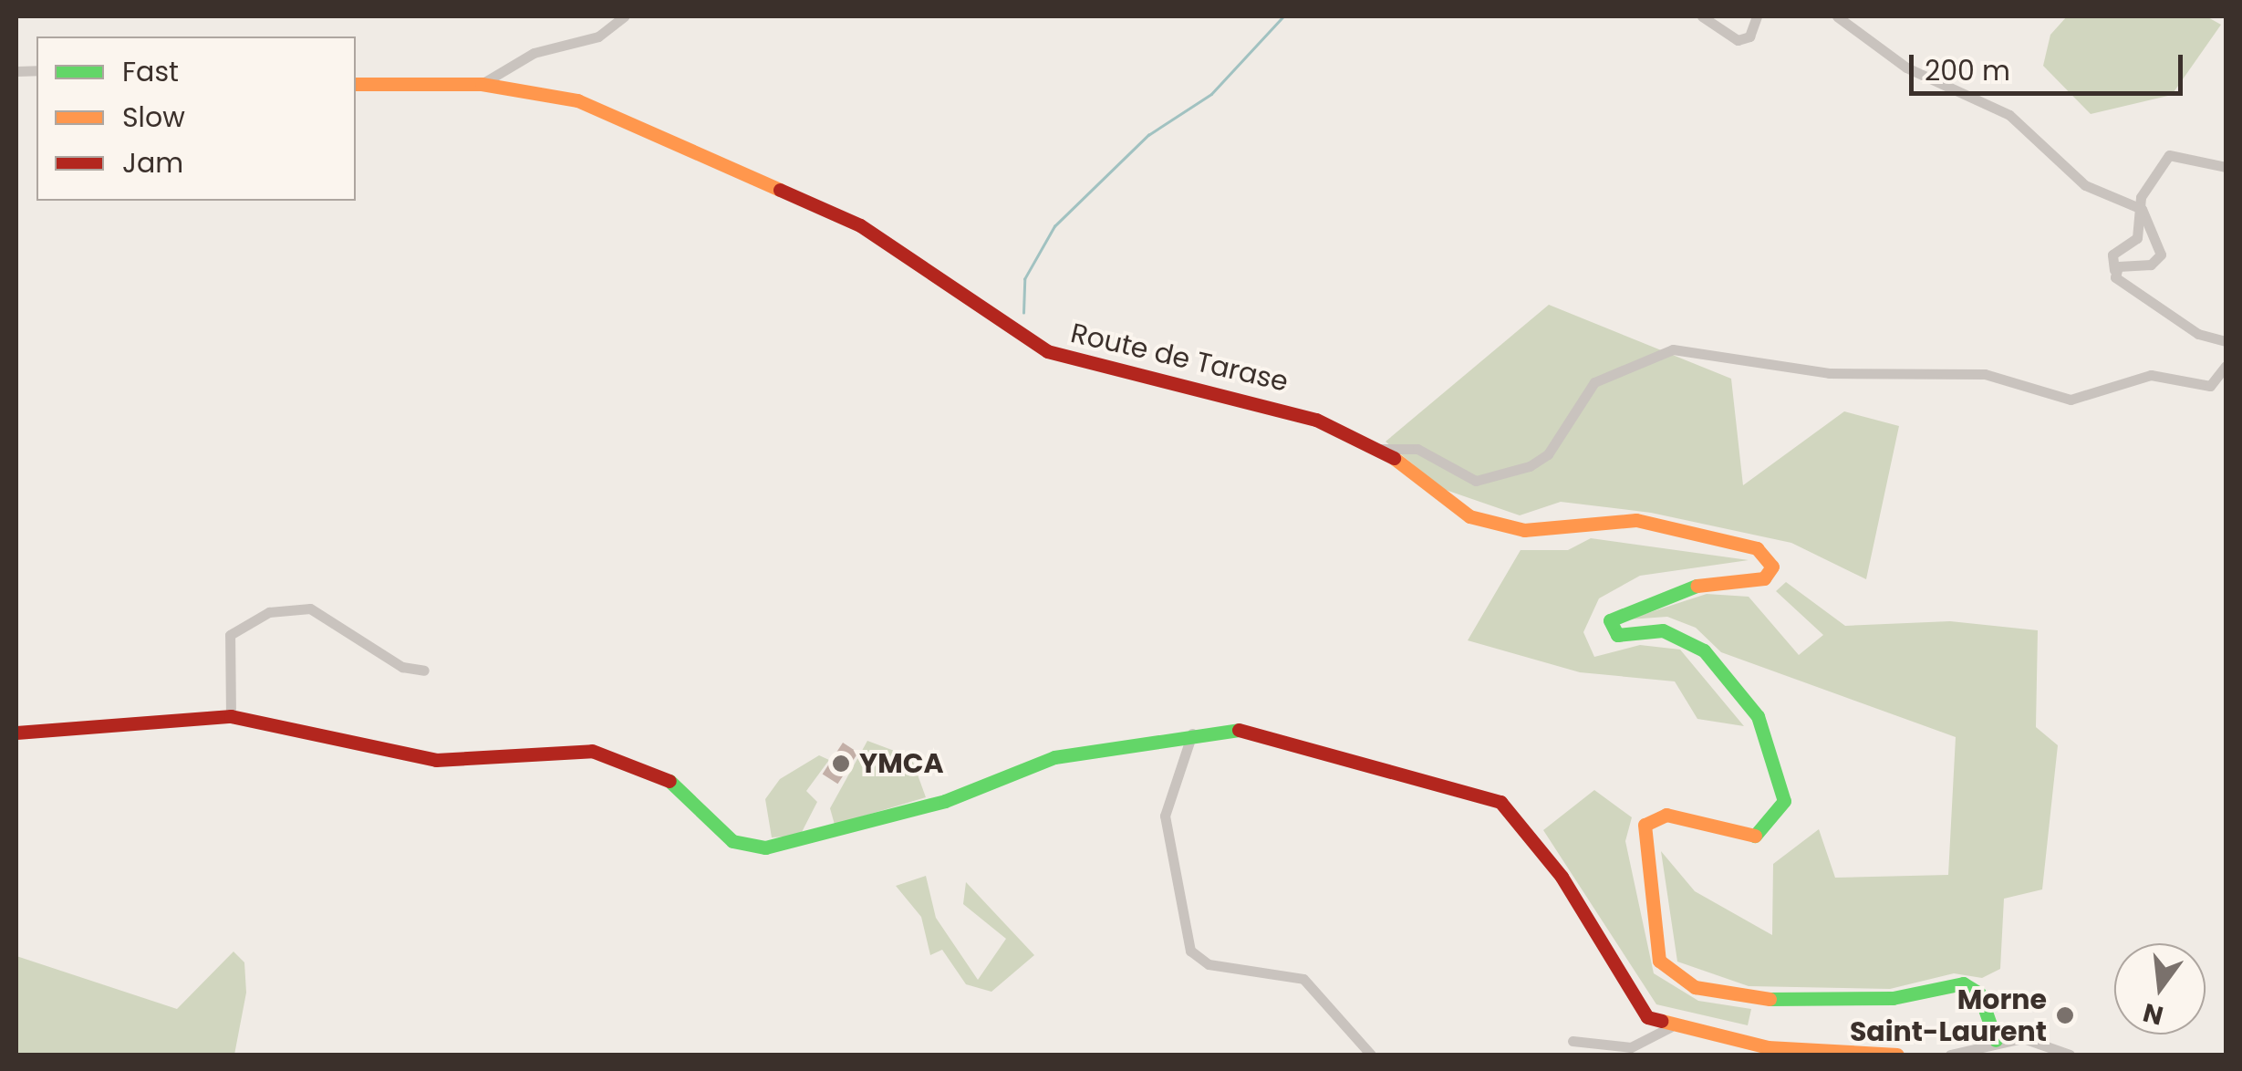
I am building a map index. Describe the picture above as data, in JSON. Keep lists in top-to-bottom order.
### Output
{
  "streets": {
    "street": ["Route de Tarase"]
  },
  "places": ["YMCA", "Morne Saint-Laurent"],
  "legend": ["Fast", "Slow", "Jam"],
  "scale_bar": "200 m",
  "north": "bottom"
}
